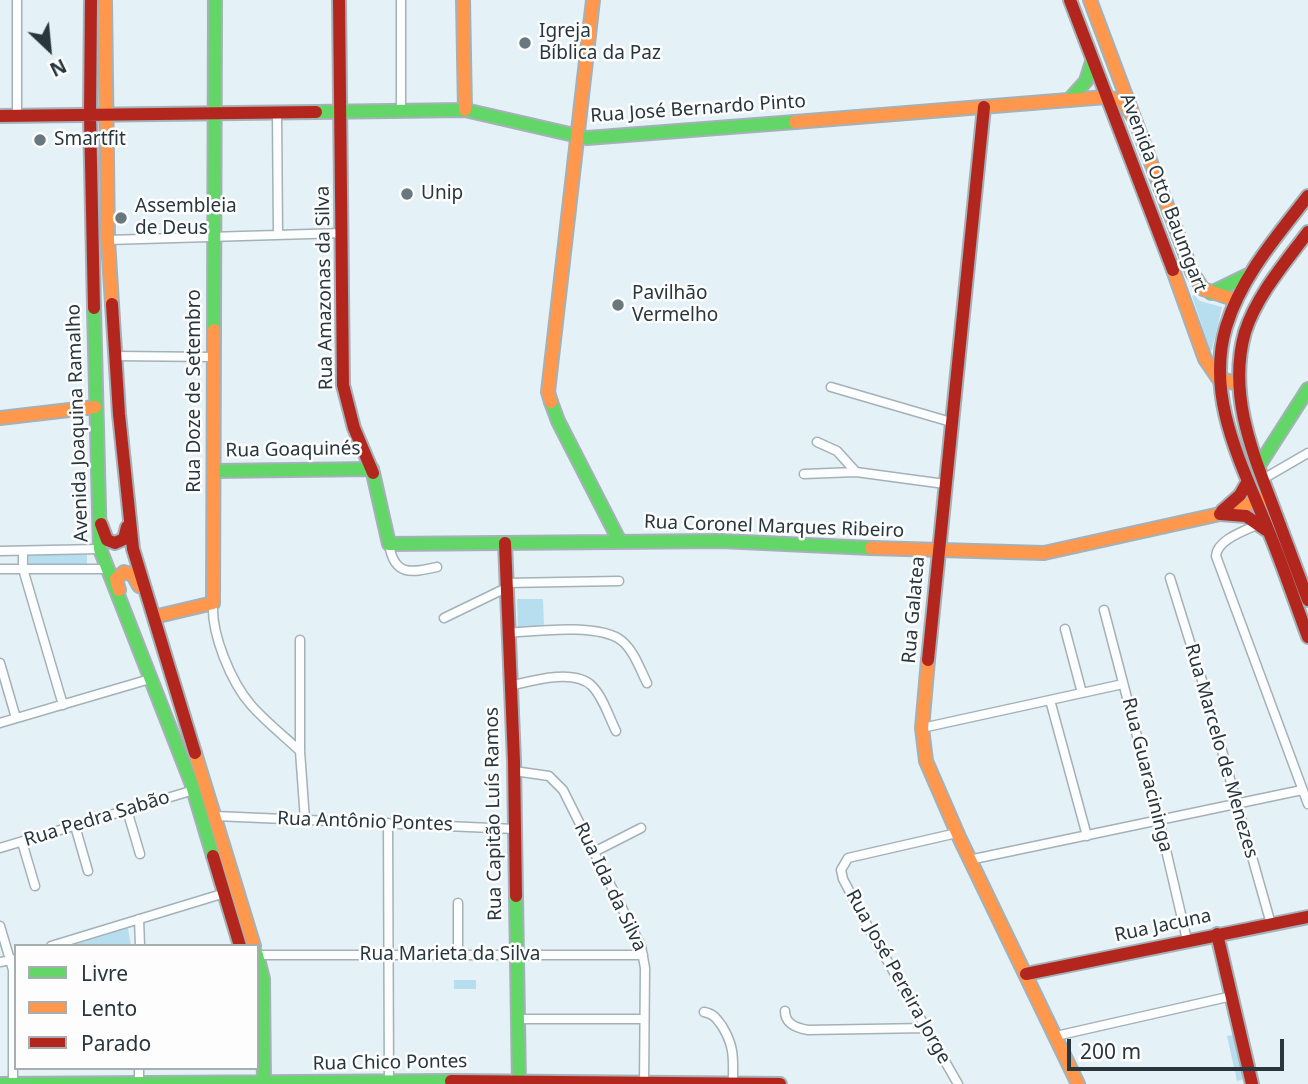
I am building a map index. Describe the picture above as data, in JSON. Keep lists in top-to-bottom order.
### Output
{
  "streets": {
    "street": [
      "Rua José Bernardo Pinto",
      "Avenida Otto Baumgart",
      "Rua Amazonas da Silva",
      "Rua Doze de Setembro",
      "Avenida Joaquina Ramalho",
      "Rua Goaquinés",
      "Rua Coronel Marques Ribeiro",
      "Rua Galatea",
      "Rua Marcelo de Menezes",
      "Rua Guaracininga",
      "Rua Capitão Luís Ramos",
      "Rua Pedra Sabão",
      "Rua Antônio Pontes",
      "Rua Ida da Silva",
      "Rua Jacuna",
      "Rua Marieta da Silva",
      "Rua José Pereira Jorge",
      "Rua Chico Pontes"
    ]
  },
  "crossings": [
    ["Rua José Bernardo Pinto", "Avenida Otto Baumgart"],
    ["Rua José Bernardo Pinto", "Rua Amazonas da Silva"],
    ["Rua José Bernardo Pinto", "Rua Doze de Setembro"],
    ["Rua José Bernardo Pinto", "Avenida Joaquina Ramalho"],
    ["Rua José Bernardo Pinto", "Rua Coronel Marques Ribeiro"],
    ["Rua José Bernardo Pinto", "Rua Galatea"],
    ["Rua Amazonas da Silva", "Rua Goaquinés"],
    ["Rua Doze de Setembro", "Rua Goaquinés"],
    ["Avenida Joaquina Ramalho", "Rua Pedra Sabão"],
    ["Avenida Joaquina Ramalho", "Rua Antônio Pontes"],
    ["Rua Coronel Marques Ribeiro", "Rua Galatea"],
    ["Rua Galatea", "Rua Jacuna"],
    ["Rua Galatea", "Rua José Pereira Jorge"],
    ["Rua Marcelo de Menezes", "Rua Jacuna"],
    ["Rua Guaracininga", "Rua Jacuna"],
    ["Rua Capitão Luís Ramos", "Rua Antônio Pontes"],
    ["Rua Capitão Luís Ramos", "Rua Ida da Silva"],
    ["Rua Capitão Luís Ramos", "Rua Marieta da Silva"],
    ["Rua Capitão Luís Ramos", "Rua Chico Pontes"],
    ["Rua Ida da Silva", "Rua Marieta da Silva"],
    ["Rua Ida da Silva", "Rua Chico Pontes"]
  ],
  "places": [
    "Igreja Bíblica da Paz",
    "Smartfit",
    "Unip",
    "Assembleia de Deus",
    "Pavilhão Vermelho"
  ],
  "legend": ["Livre", "Lento", "Parado"],
  "scale_bar": "200 m",
  "north": "bottom right"
}
